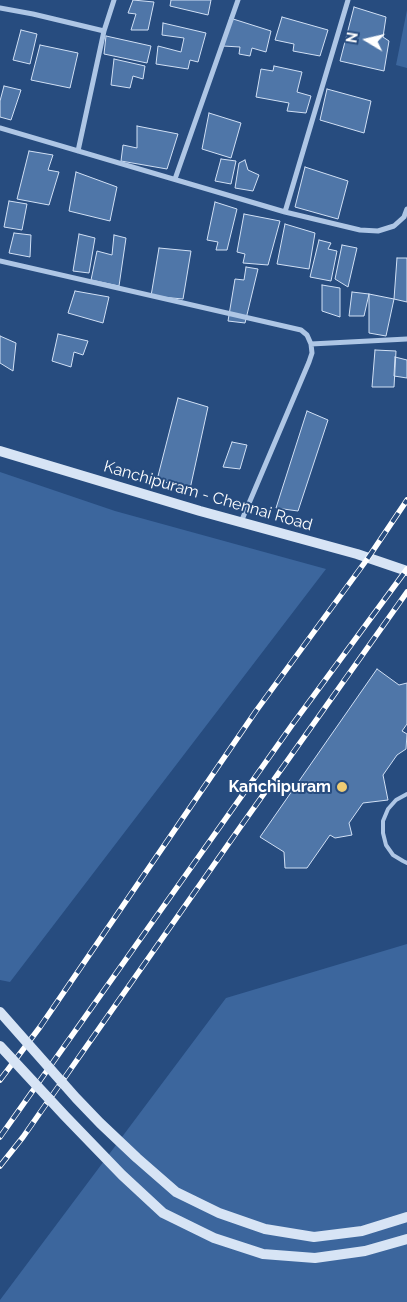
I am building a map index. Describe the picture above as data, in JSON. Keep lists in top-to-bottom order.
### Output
{
  "streets": {
    "main road": ["Kanchipuram - Chennai Road"]
  },
  "places": ["Kanchipuram"],
  "north": "left"
}
